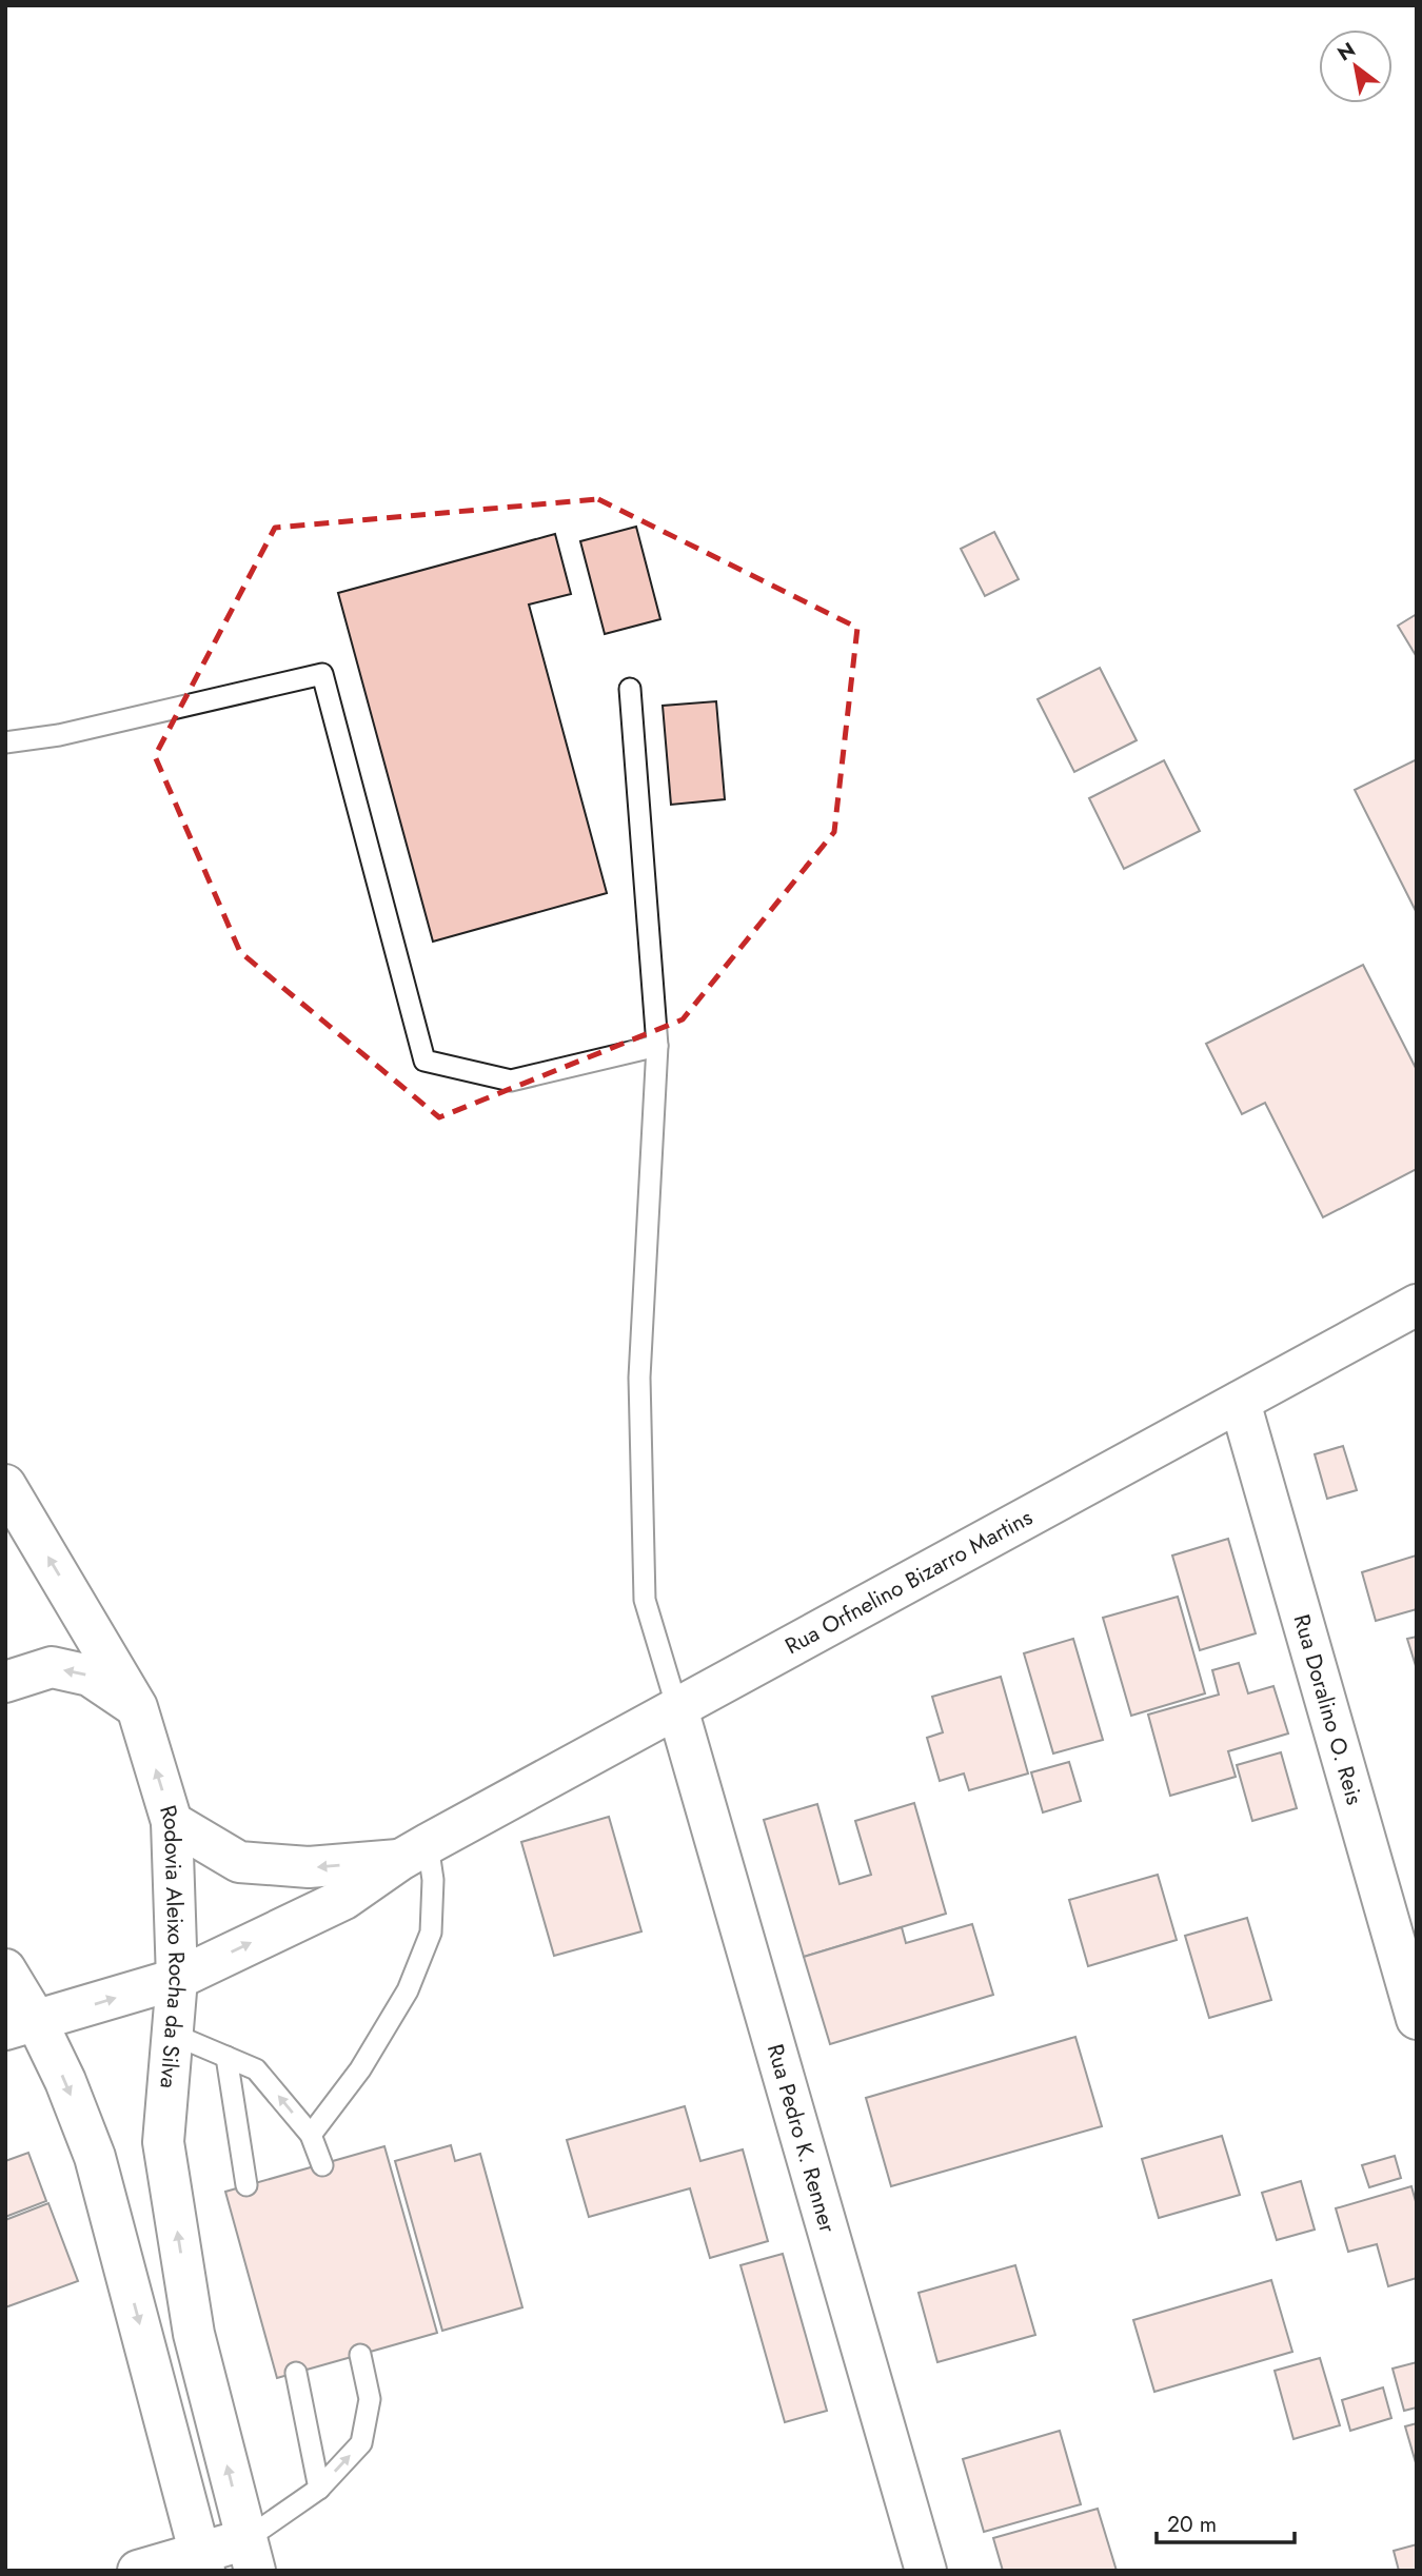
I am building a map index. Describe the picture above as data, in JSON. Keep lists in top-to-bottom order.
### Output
{
  "streets": {
    "street": [
      "Rua Orfnelino Bizarro Martins",
      "Rua Doralino O. Reis",
      "Rodovia Aleixo Rocha da Silva",
      "Rua Pedro K. Renner"
    ]
  },
  "crossings": [
    ["Rua Orfnelino Bizarro Martins", "Rua Doralino O. Reis"],
    ["Rua Orfnelino Bizarro Martins", "Rodovia Aleixo Rocha da Silva"],
    ["Rua Orfnelino Bizarro Martins", "Rua Pedro K. Renner"]
  ],
  "scale_bar": "20 m",
  "north": "top left"
}
